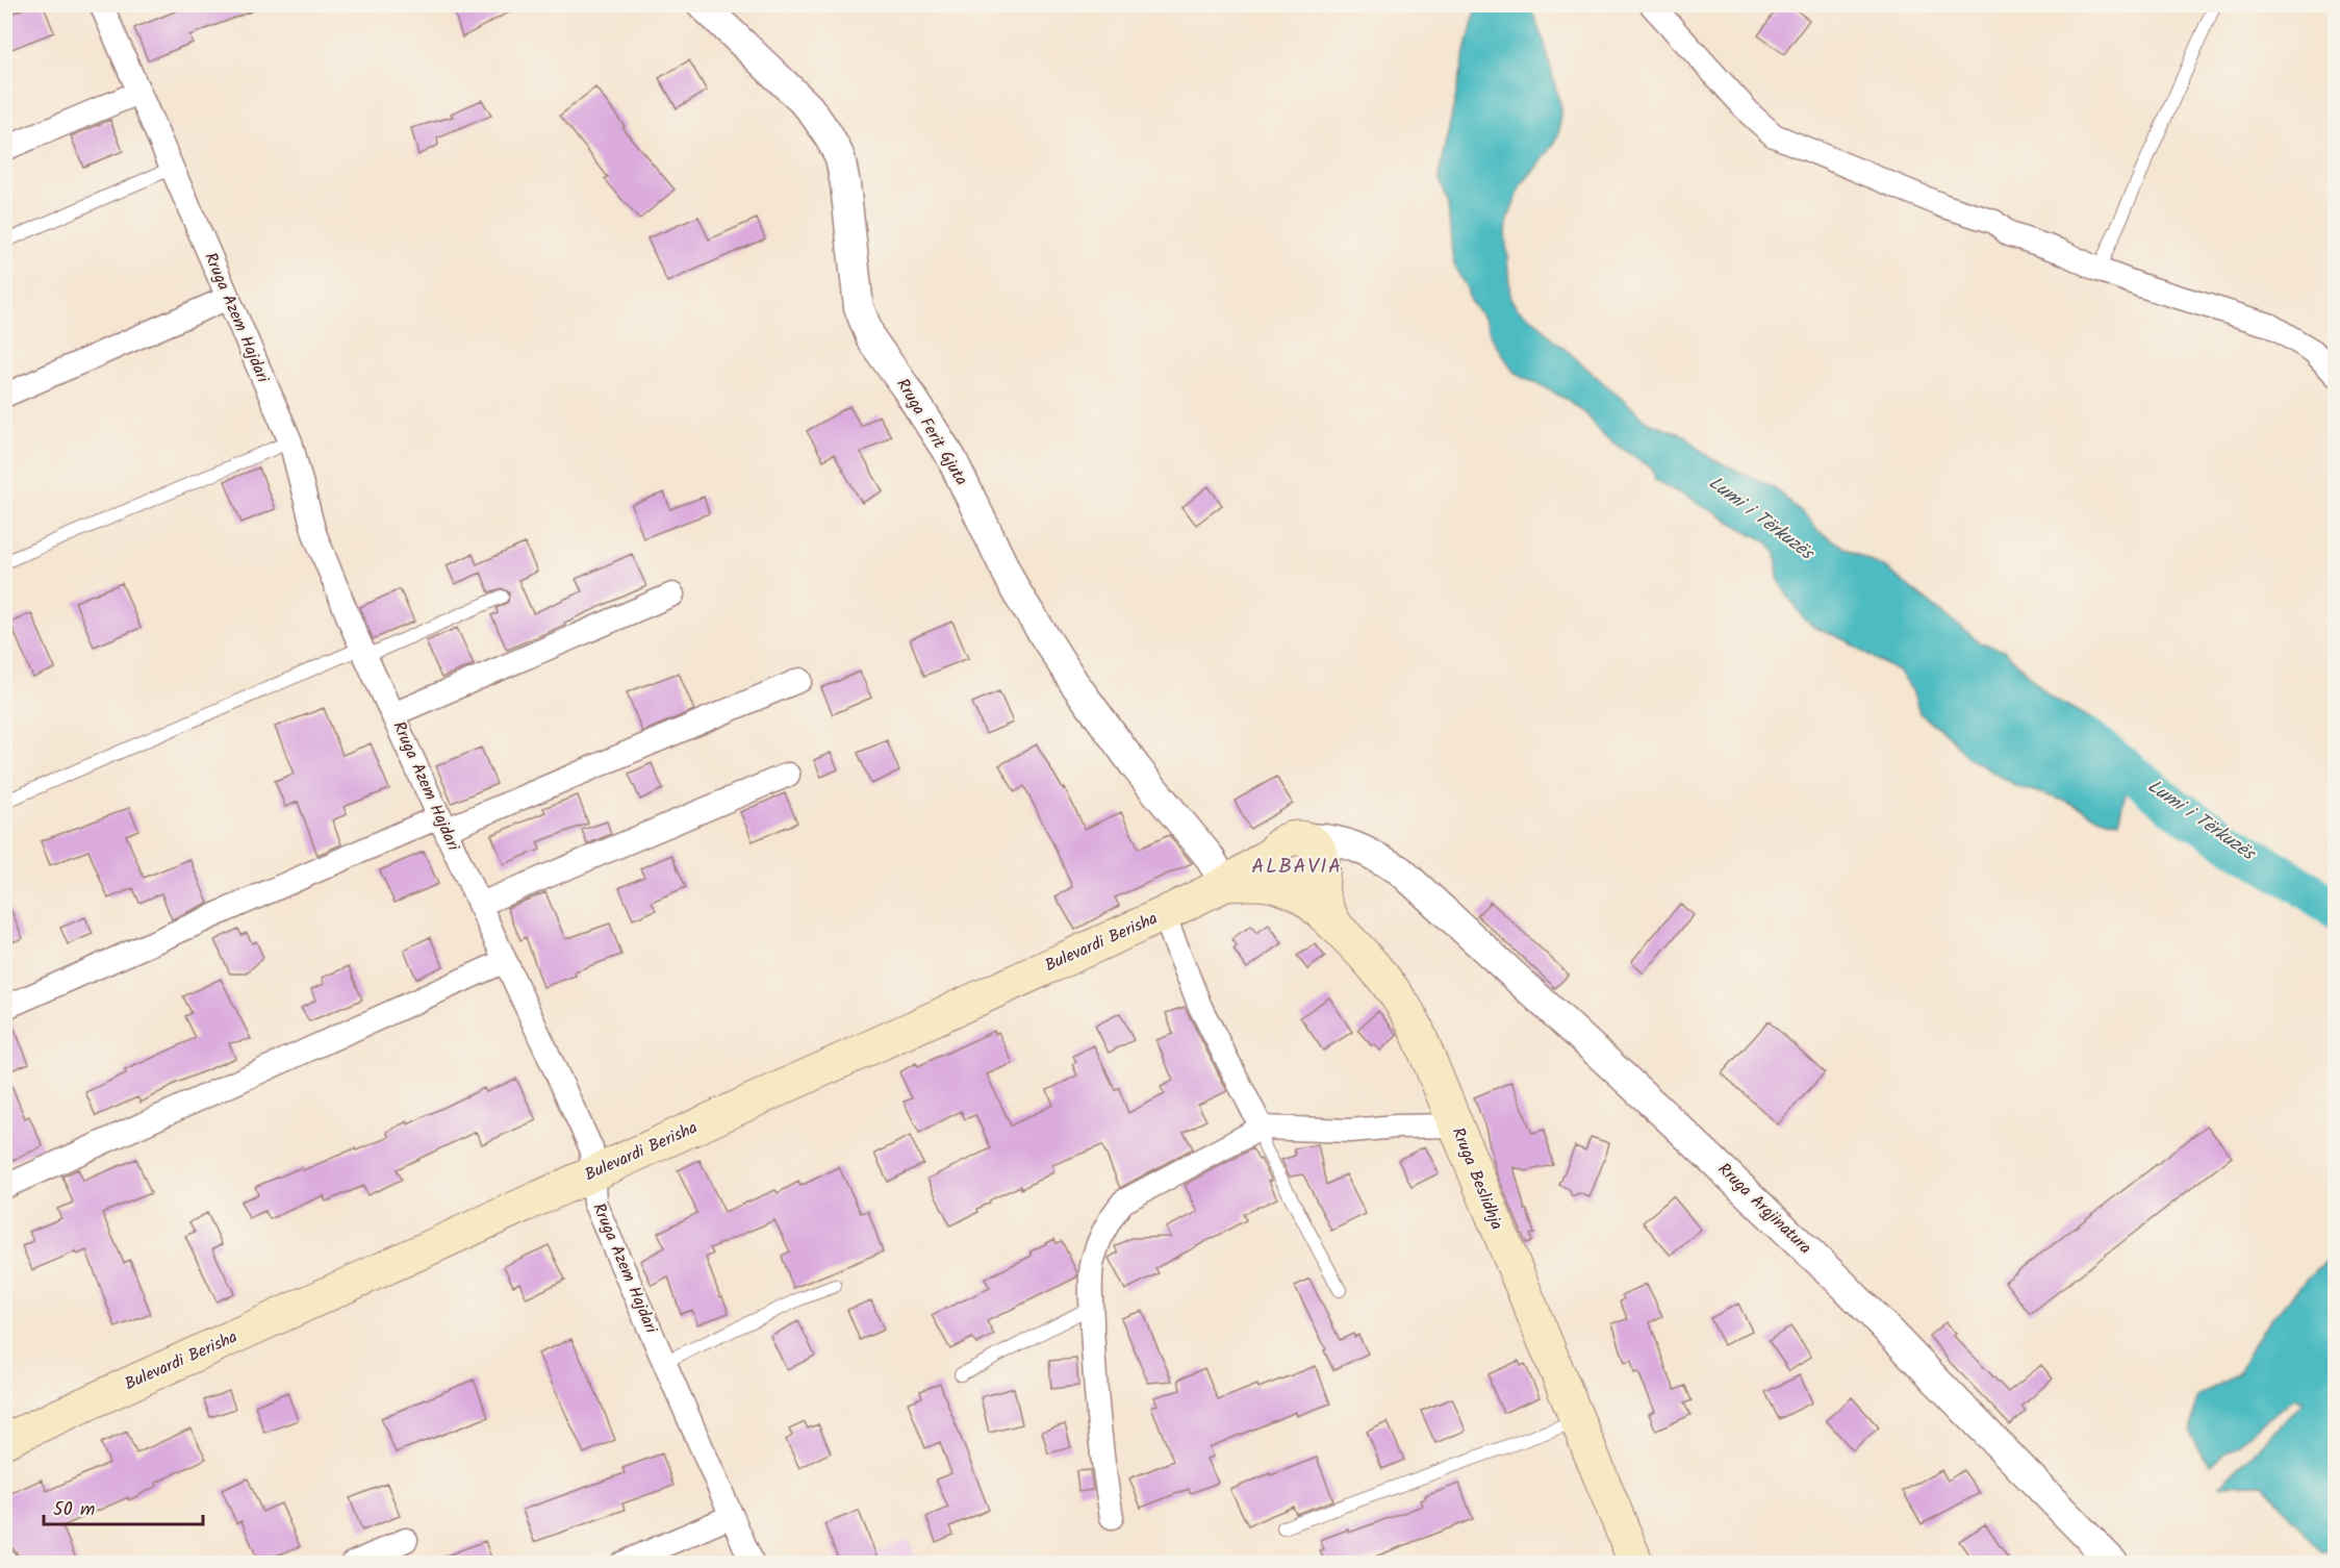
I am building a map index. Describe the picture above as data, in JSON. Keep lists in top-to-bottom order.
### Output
{
  "streets": {
    "main road": ["Bulevardi Berisha", "Rruga Beslidhja"],
    "street": ["Rruga Azem Hajdari", "Rruga Ferit Gjuta", "Rruga Argjinatura"]
  },
  "crossings": [
    ["Rruga Azem Hajdari", "Bulevardi Berisha"],
    ["Rruga Ferit Gjuta", "Bulevardi Berisha"],
    ["Rruga Ferit Gjuta", "Rruga Beslidhja"],
    ["Bulevardi Berisha", "Rruga Beslidhja"],
    ["Bulevardi Berisha", "Rruga Argjinatura"],
    ["Rruga Beslidhja", "Rruga Argjinatura"]
  ],
  "districts": ["ALBAVIA"],
  "water": ["Lumi i Tërkuzës"],
  "scale_bar": "50 m"
}
